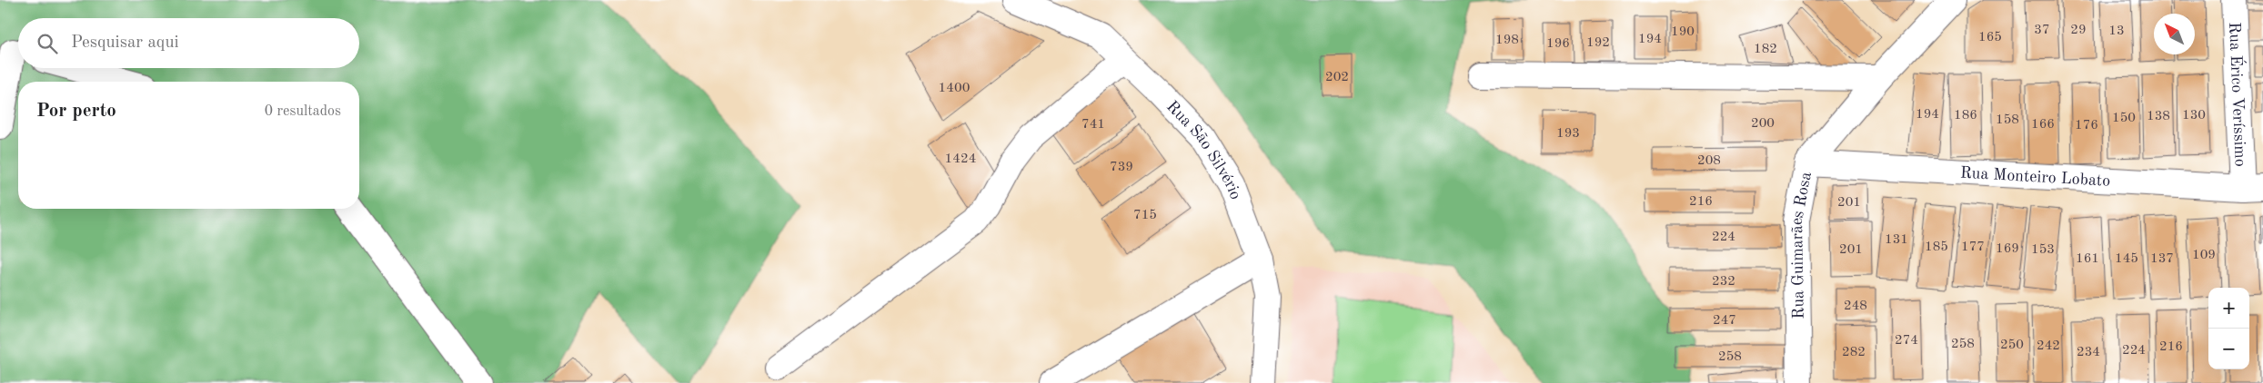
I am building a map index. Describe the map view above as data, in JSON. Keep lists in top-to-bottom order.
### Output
{
  "streets": {
    "street": [
      "Rua Érico Veríssimo",
      "Rua São Silvério",
      "Rua Monteiro Lobato",
      "Rua Guimarães Rosa"
    ]
  },
  "crossings": [
    ["Rua Érico Veríssimo", "Rua Monteiro Lobato"],
    ["Rua Monteiro Lobato", "Rua Guimarães Rosa"]
  ],
  "house_numbers": [
    "37",
    "29",
    "13",
    "190",
    "165",
    "194",
    "198",
    "192",
    "196",
    "182",
    "202",
    "1400",
    "194",
    "186",
    "130",
    "138",
    "150",
    "158",
    "200",
    "741",
    "166",
    "176",
    "193",
    "1424",
    "208",
    "739",
    "216",
    "201",
    "715",
    "224",
    "131",
    "185",
    "177",
    "169",
    "201",
    "153",
    "109",
    "161",
    "145",
    "137",
    "232",
    "248",
    "247",
    "274",
    "258",
    "250",
    "242",
    "216",
    "224",
    "282",
    "234",
    "258"
  ],
  "north": "top left",
  "page": {
    "search": "Pesquisar aqui",
    "heading": ["Por perto", "0 resultados"],
    "map_buttons": ["+", "−"]
  }
}
